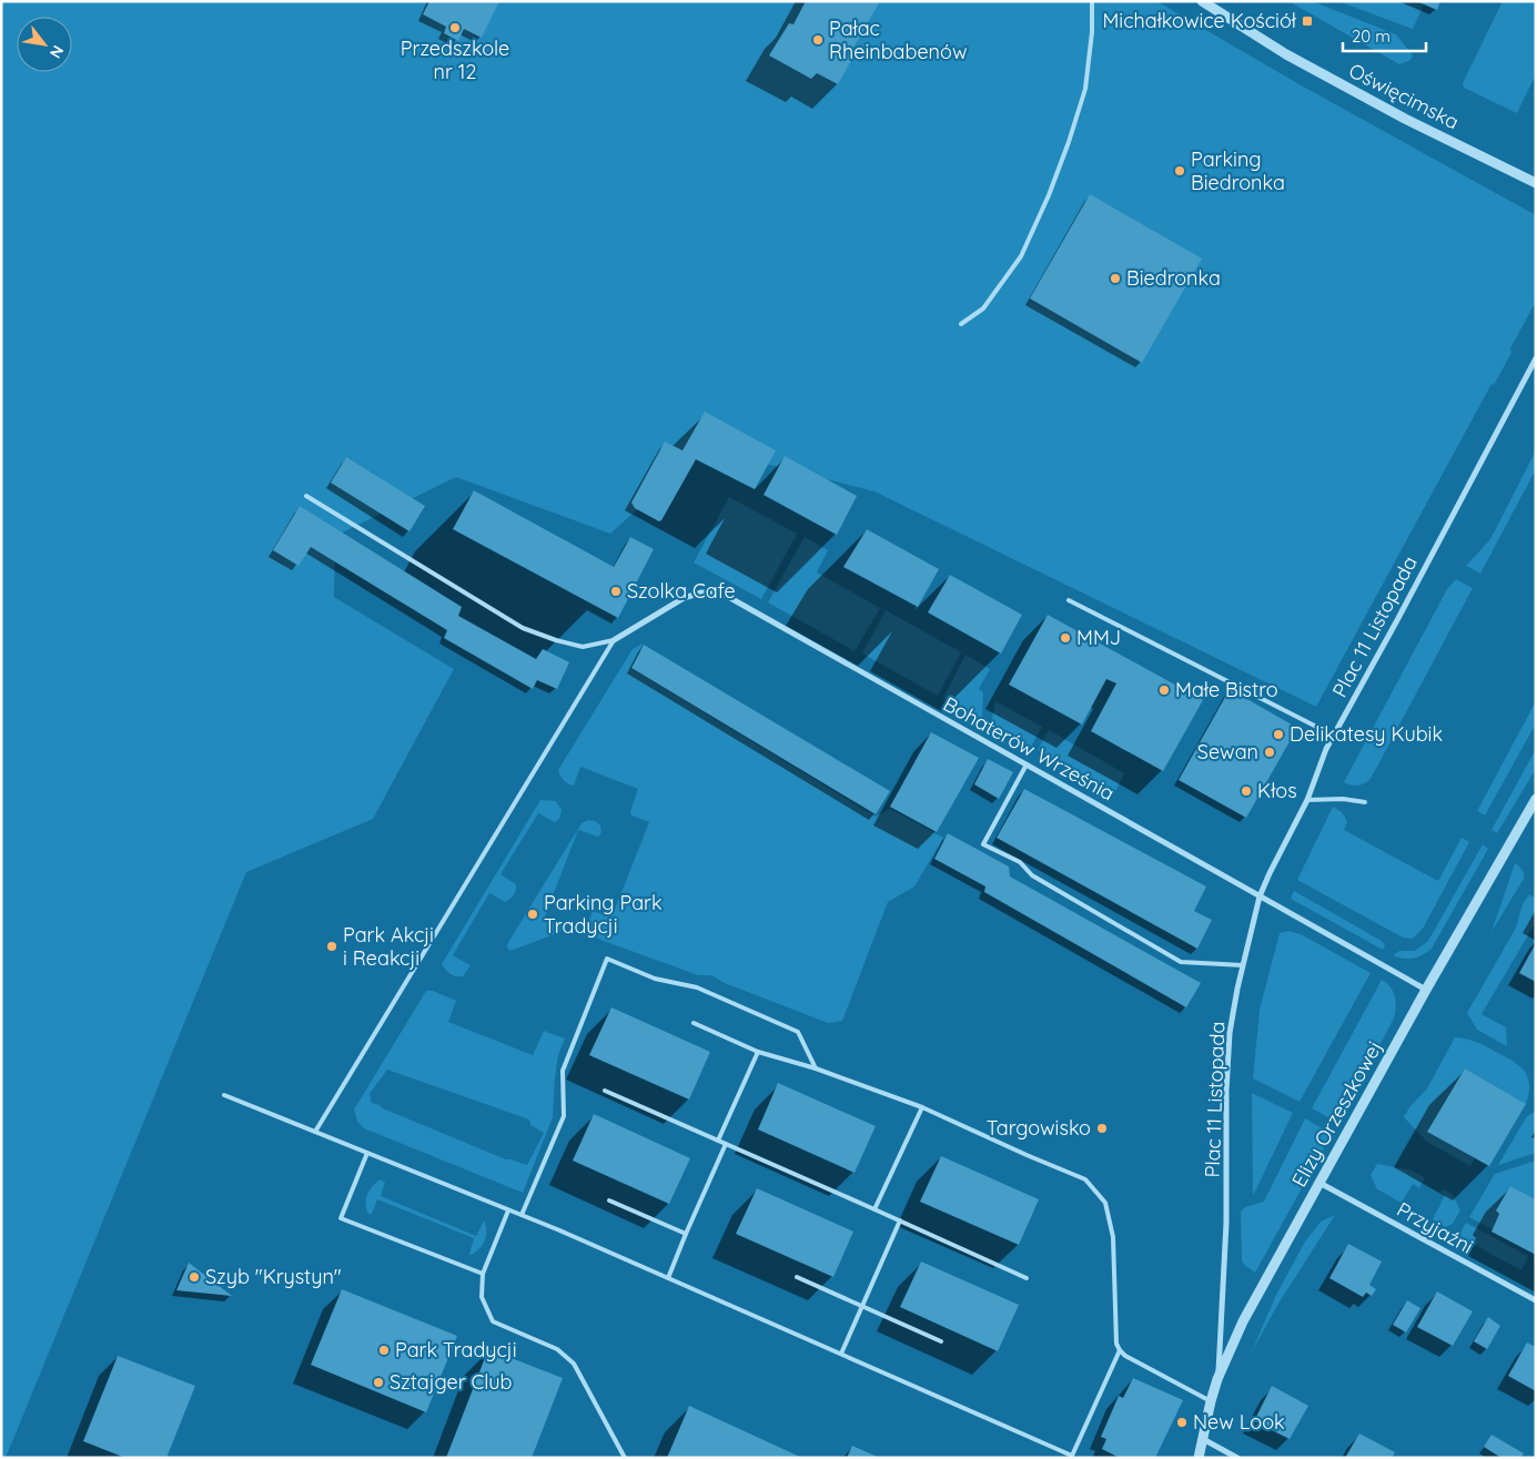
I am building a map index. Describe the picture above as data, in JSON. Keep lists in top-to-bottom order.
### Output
{
  "streets": {
    "street": [
      "Oświęcimska",
      "Plac 11 Listopada",
      "Bohaterów Września",
      "Elizy Orzeszkowej",
      "Przyjaźni"
    ]
  },
  "crossings": [
    ["Plac 11 Listopada", "Bohaterów Września"],
    ["Plac 11 Listopada", "Elizy Orzeszkowej"],
    ["Bohaterów Września", "Elizy Orzeszkowej"],
    ["Elizy Orzeszkowej", "Przyjaźni"]
  ],
  "places": {
    "transit": ["Michałkowice Kościół"],
    "other": [
      "Przedszkole nr 12",
      "Pałac Rheinbabenów",
      "Parking Biedronka",
      "Biedronka",
      "Szolka Cafe",
      "MMJ",
      "Małe Bistro",
      "Delikatesy Kubik",
      "Sewan",
      "Kłos",
      "Parking Park Tradycji",
      "Park Akcji i Reakcji",
      "Targowisko",
      "Szyb \"Krystyn\"",
      "Park Tradycji",
      "Sztajger Club",
      "New Look"
    ]
  },
  "scale_bar": "20 m",
  "north": "bottom right"
}
